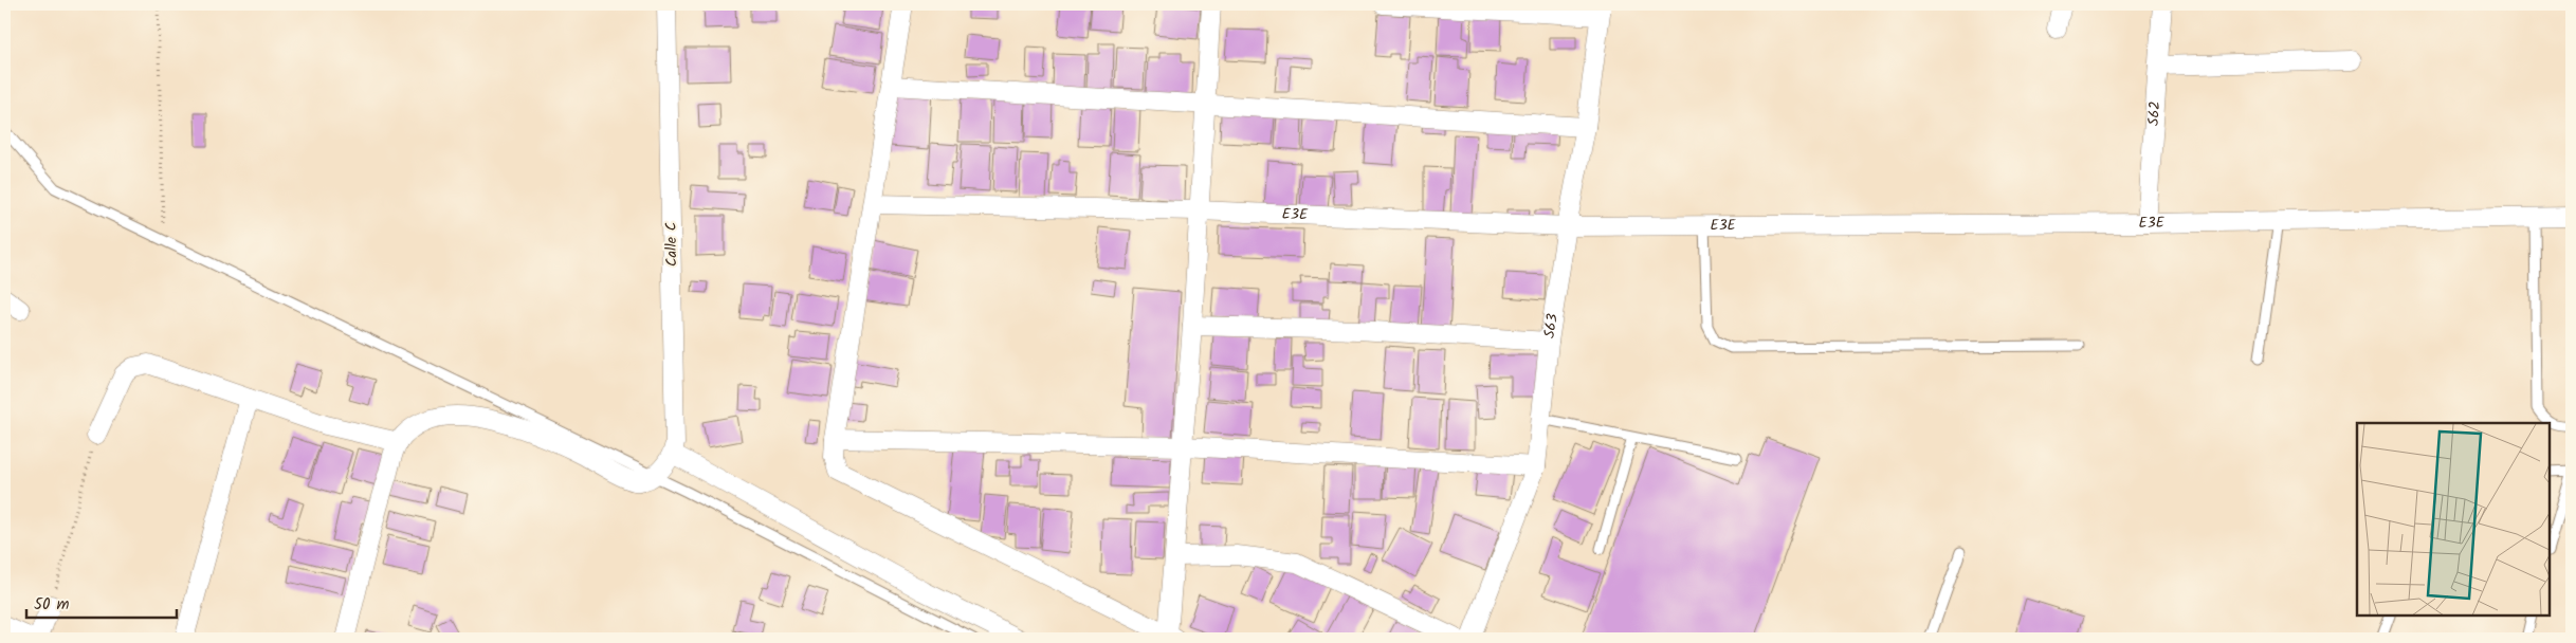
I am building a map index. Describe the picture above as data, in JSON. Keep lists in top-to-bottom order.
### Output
{
  "streets": {
    "street": [
      "S62",
      "E3E",
      "Calle C",
      "S63"
    ]
  },
  "crossings": [
    ["S62", "E3E"],
    ["E3E", "S63"]
  ],
  "scale_bar": "50 m"
}
